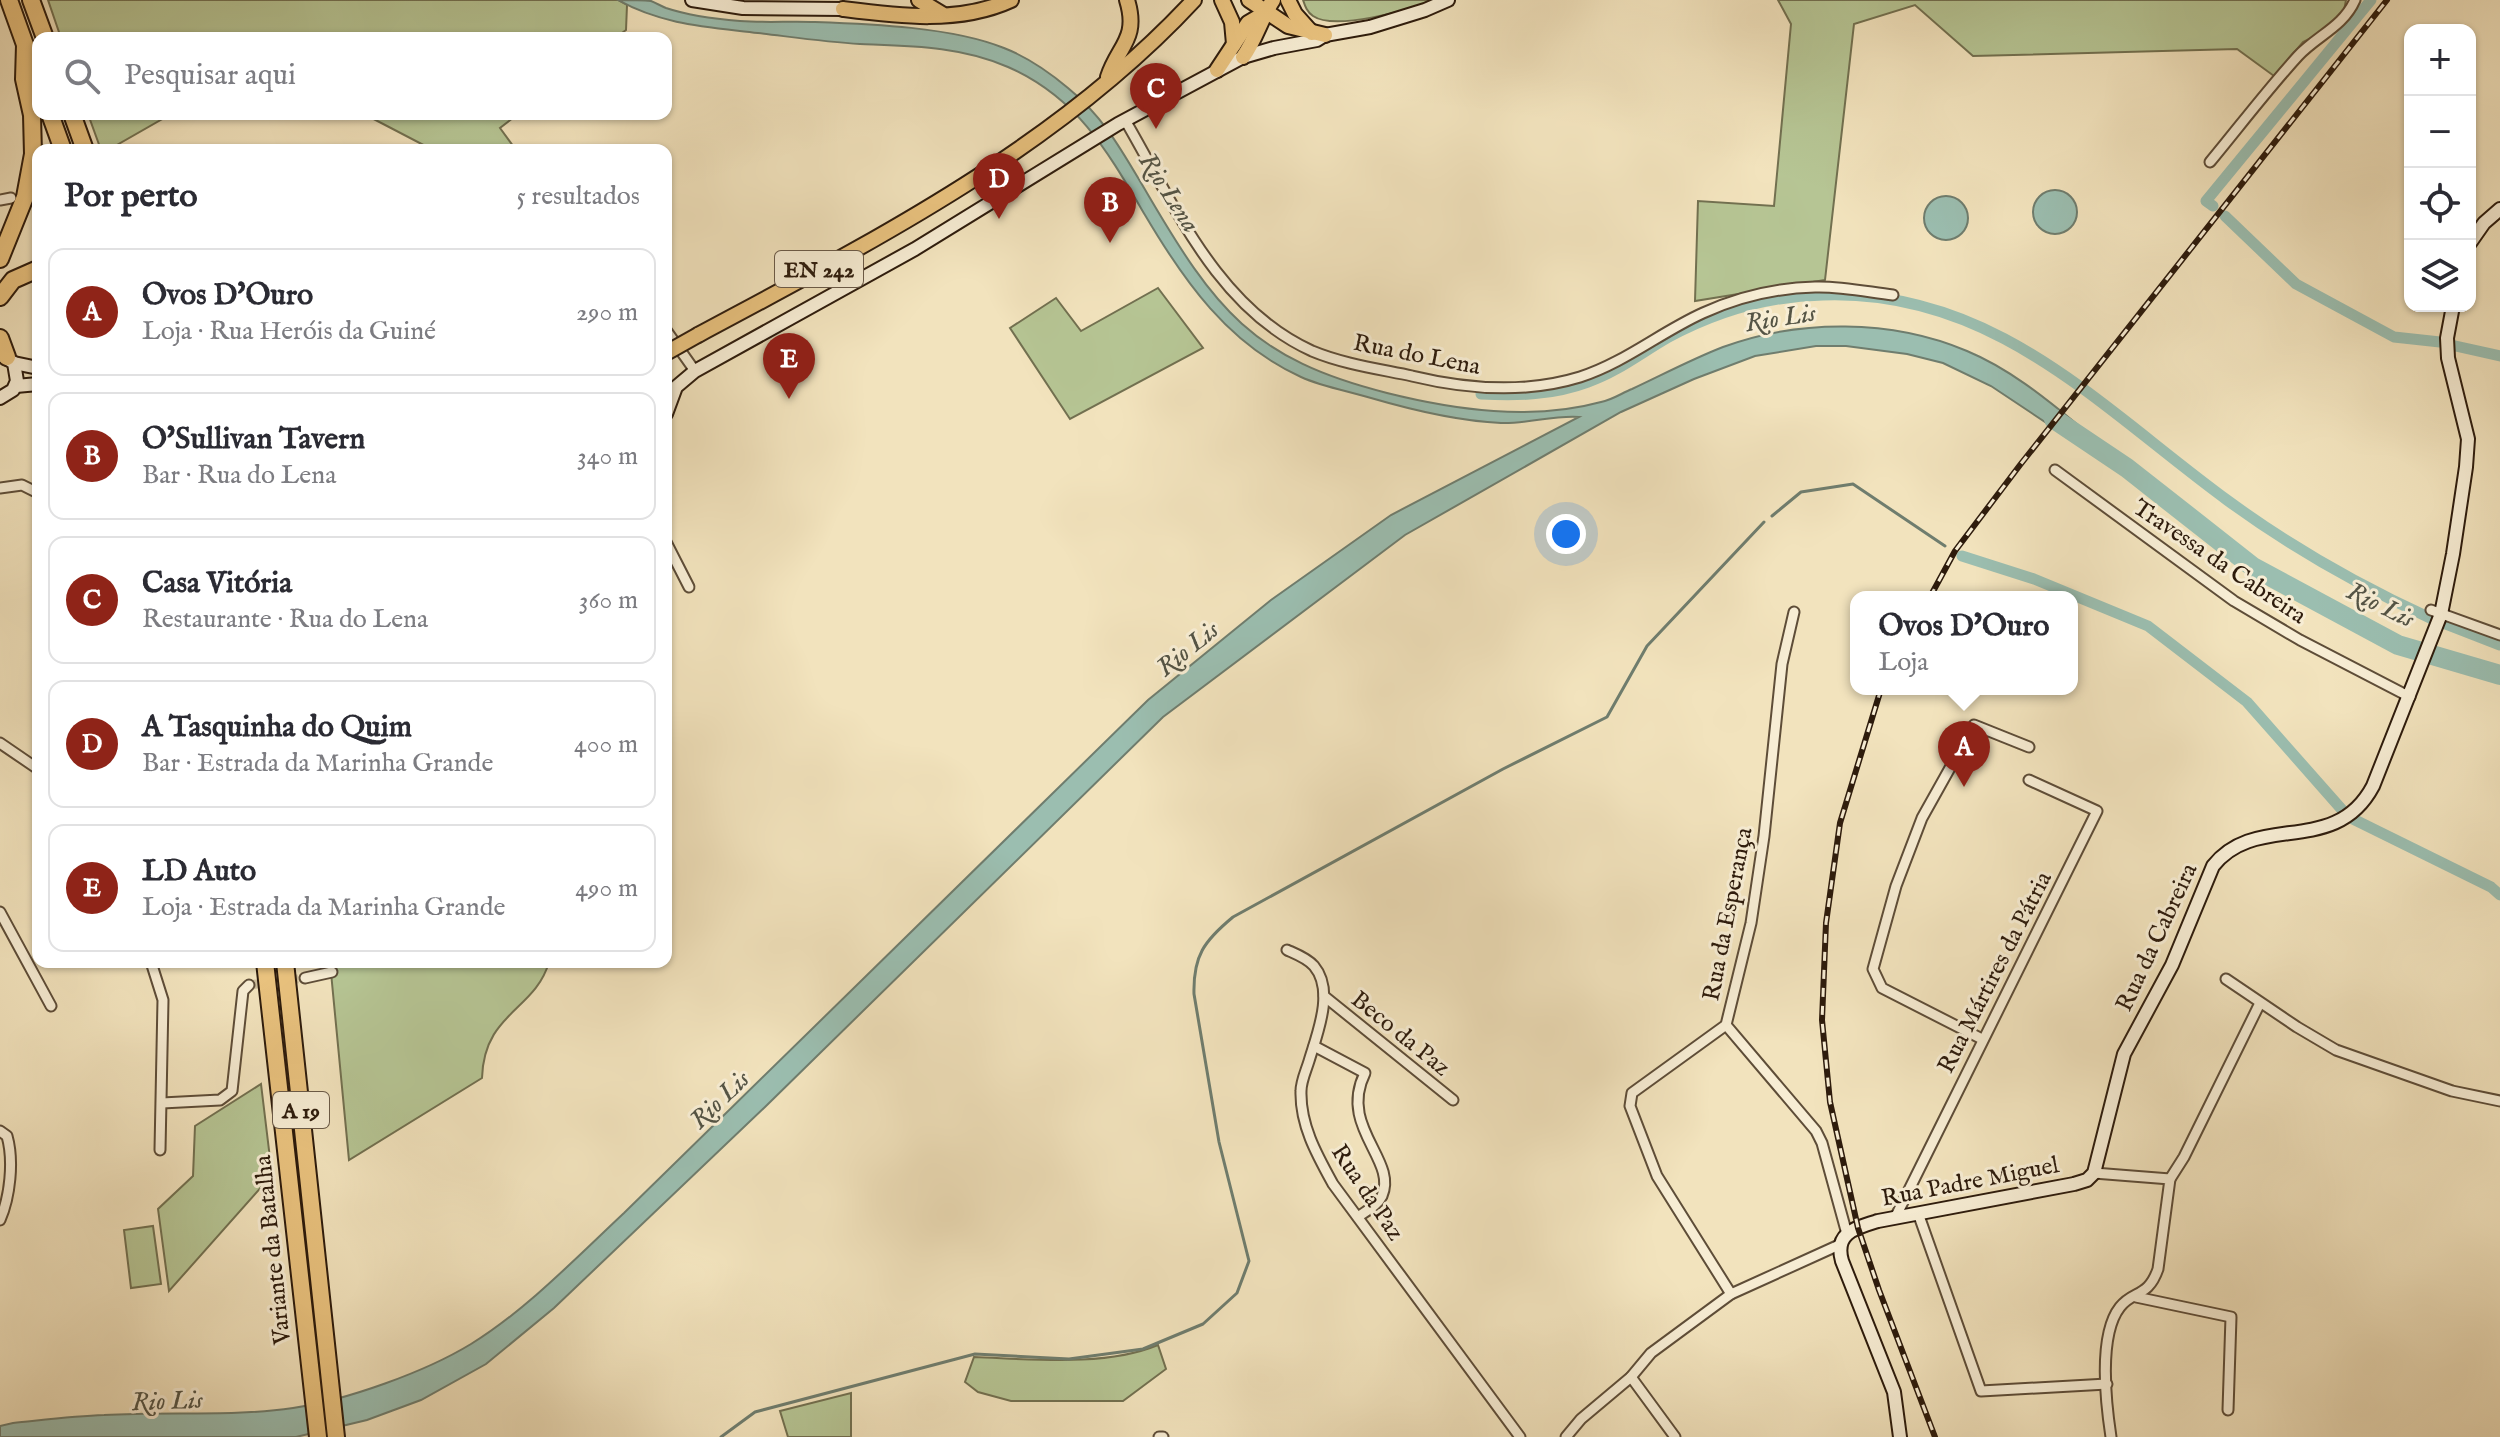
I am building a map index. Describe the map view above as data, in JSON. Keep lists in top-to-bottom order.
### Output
{
  "streets": {
    "highway": ["A 19", "Variante da Batalha"],
    "main road": ["EN 242", "Rua da Cabreira", "Rua Padre Miguel"],
    "street": [
      "Rua do Lena",
      "Travessa da Cabreira",
      "Rua da Esperança",
      "Rua Mártires da Pátria",
      "Beco da Paz",
      "Rua da Paz"
    ]
  },
  "crossings": [
    ["EN 242", "Rua do Lena"],
    ["Travessa da Cabreira", "Rua da Cabreira"],
    ["Rua da Cabreira", "Rua Padre Miguel"],
    ["Rua Mártires da Pátria", "Rua Padre Miguel"],
    ["Beco da Paz", "Rua da Paz"]
  ],
  "water": ["Rio Lena", "Rio Lis"],
  "page": {
    "map_buttons": ["+", "−"],
    "search": "Pesquisar aqui",
    "pins": [
      "C",
      "D",
      "B",
      "E",
      "A"
    ],
    "heading": ["Por perto", "5 resultados"],
    "list": [
      {
        "mark": "A",
        "name": "Ovos D'Ouro",
        "note": "Loja · Rua Heróis da Guiné",
        "value": "290 m"
      },
      {
        "mark": "B",
        "name": "O'Sullivan Tavern",
        "note": "Bar · Rua do Lena",
        "value": "340 m"
      },
      {
        "mark": "C",
        "name": "Casa Vitória",
        "note": "Restaurante · Rua do Lena",
        "value": "360 m"
      },
      {
        "mark": "D",
        "name": "A Tasquinha do Quim",
        "note": "Bar · Estrada da Marinha Grande",
        "value": "400 m"
      },
      {
        "mark": "E",
        "name": "LD Auto",
        "note": "Loja · Estrada da Marinha Grande",
        "value": "490 m"
      }
    ],
    "popup": ["Ovos D'Ouro", "Loja"]
  }
}
